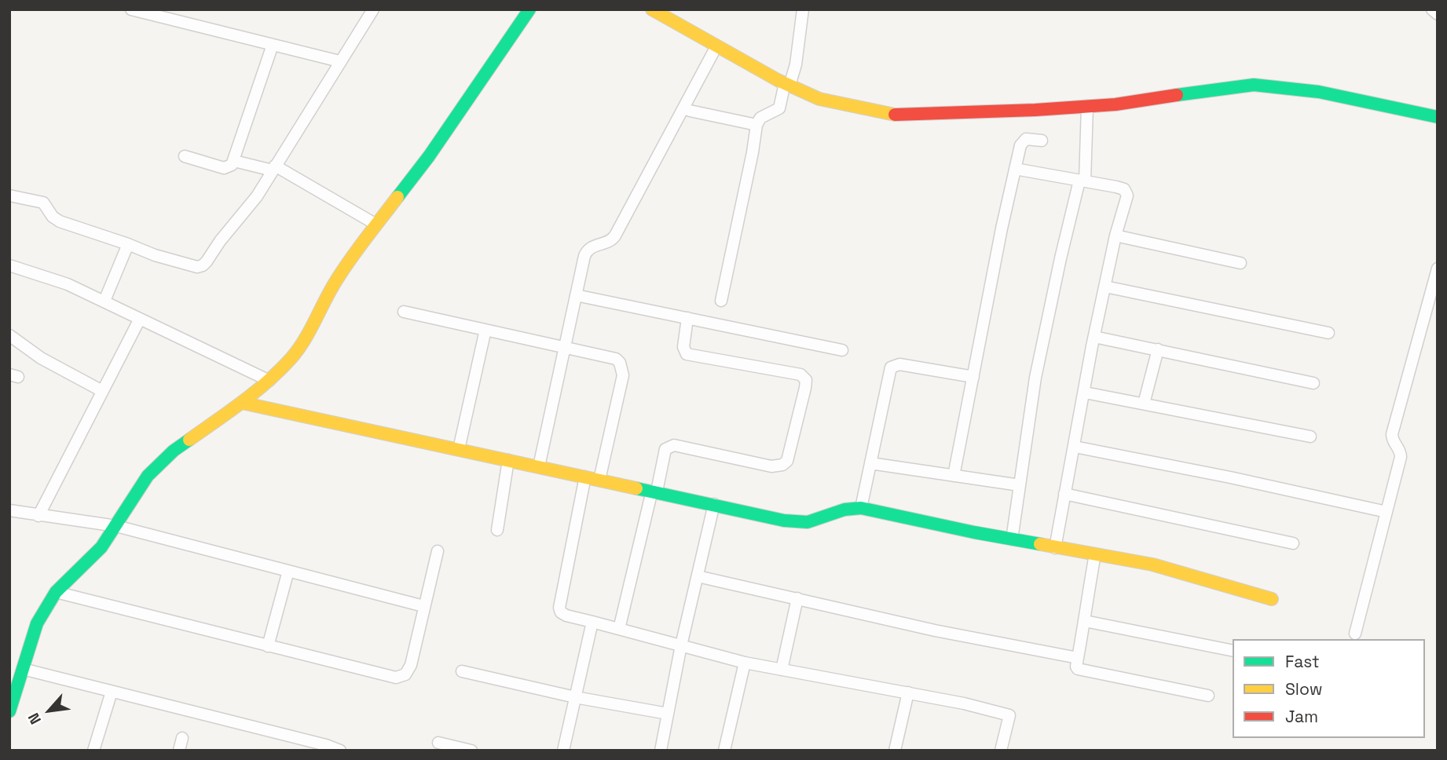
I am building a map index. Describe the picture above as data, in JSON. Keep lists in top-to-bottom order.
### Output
{
  "legend": ["Fast", "Slow", "Jam"],
  "north": "bottom left"
}
